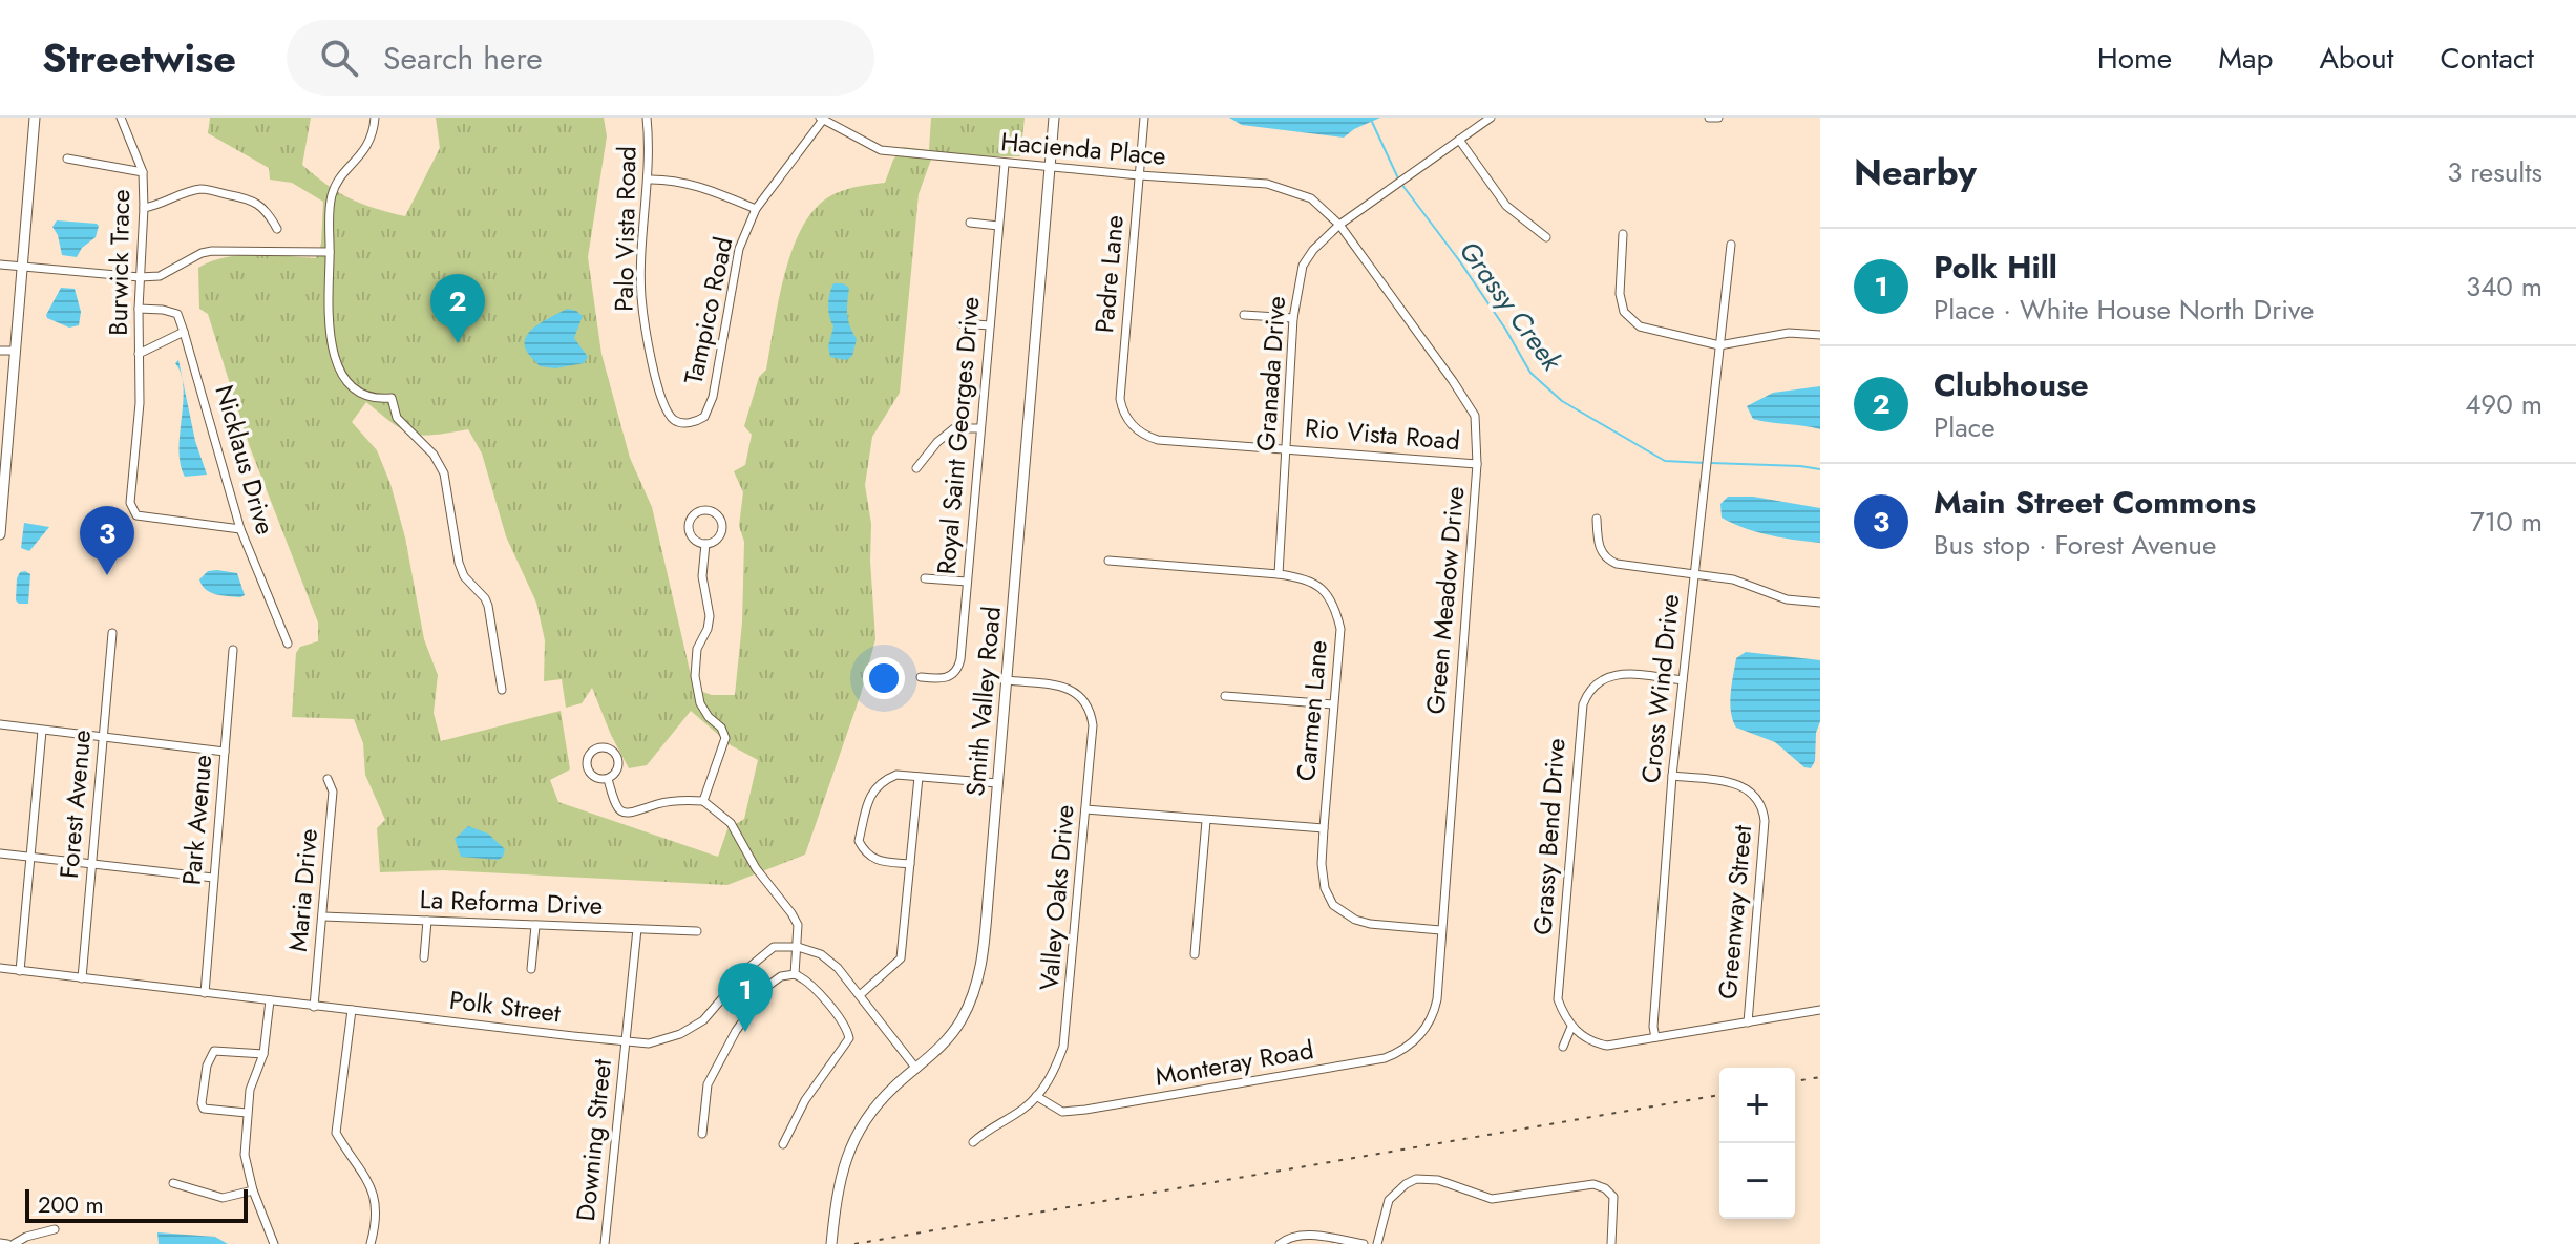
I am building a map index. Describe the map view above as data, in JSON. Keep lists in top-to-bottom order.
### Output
{
  "streets": {
    "main road": ["Smith Valley Road"],
    "street": [
      "Hacienda Place",
      "Palo Vista Road",
      "Burwick Trace",
      "Padre Lane",
      "Tampico Road",
      "Granada Drive",
      "Rio Vista Road",
      "Royal Saint Georges Drive",
      "Nicklaus Drive",
      "Green Meadow Drive",
      "Cross Wind Drive",
      "Carmen Lane",
      "Forest Avenue",
      "Park Avenue",
      "Grassy Bend Drive",
      "Maria Drive",
      "Valley Oaks Drive",
      "La Reforma Drive",
      "Greenway Street",
      "Polk Street",
      "Monteray Road",
      "Downing Street"
    ]
  },
  "crossings": [
    ["Hacienda Place", "Padre Lane"],
    ["Hacienda Place", "Tampico Road"],
    ["Hacienda Place", "Granada Drive"],
    ["Hacienda Place", "Royal Saint Georges Drive"],
    ["Hacienda Place", "Green Meadow Drive"],
    ["Hacienda Place", "Smith Valley Road"],
    ["Palo Vista Road", "Tampico Road"],
    ["Burwick Trace", "Nicklaus Drive"],
    ["Padre Lane", "Rio Vista Road"],
    ["Granada Drive", "Rio Vista Road"],
    ["Granada Drive", "Green Meadow Drive"],
    ["Granada Drive", "Carmen Lane"],
    ["Rio Vista Road", "Green Meadow Drive"],
    ["Green Meadow Drive", "Carmen Lane"],
    ["Green Meadow Drive", "Monteray Road"],
    ["Cross Wind Drive", "Grassy Bend Drive"],
    ["Cross Wind Drive", "Greenway Street"],
    ["Smith Valley Road", "Valley Oaks Drive"],
    ["Forest Avenue", "Polk Street"],
    ["Park Avenue", "Polk Street"],
    ["Maria Drive", "La Reforma Drive"],
    ["Maria Drive", "Polk Street"],
    ["Valley Oaks Drive", "Monteray Road"],
    ["La Reforma Drive", "Downing Street"],
    ["Polk Street", "Downing Street"]
  ],
  "water": ["Grassy Creek"],
  "scale_bar": "200 m",
  "page": {
    "header": "Streetwise",
    "search": "Search here",
    "nav": [
      "Home",
      "Map",
      "About",
      "Contact"
    ],
    "heading": ["Nearby", "3 results"],
    "list": [
      {
        "mark": "1",
        "name": "Polk Hill",
        "note": "Place · White House North Drive",
        "value": "340 m"
      },
      {
        "mark": "2",
        "name": "Clubhouse",
        "note": "Place",
        "value": "490 m"
      },
      {
        "mark": "3",
        "name": "Main Street Commons",
        "note": "Bus stop · Forest Avenue",
        "value": "710 m"
      }
    ],
    "pins": ["2", "3", "1"],
    "map_buttons": ["+", "−"],
    "scale": "200 m"
  }
}
